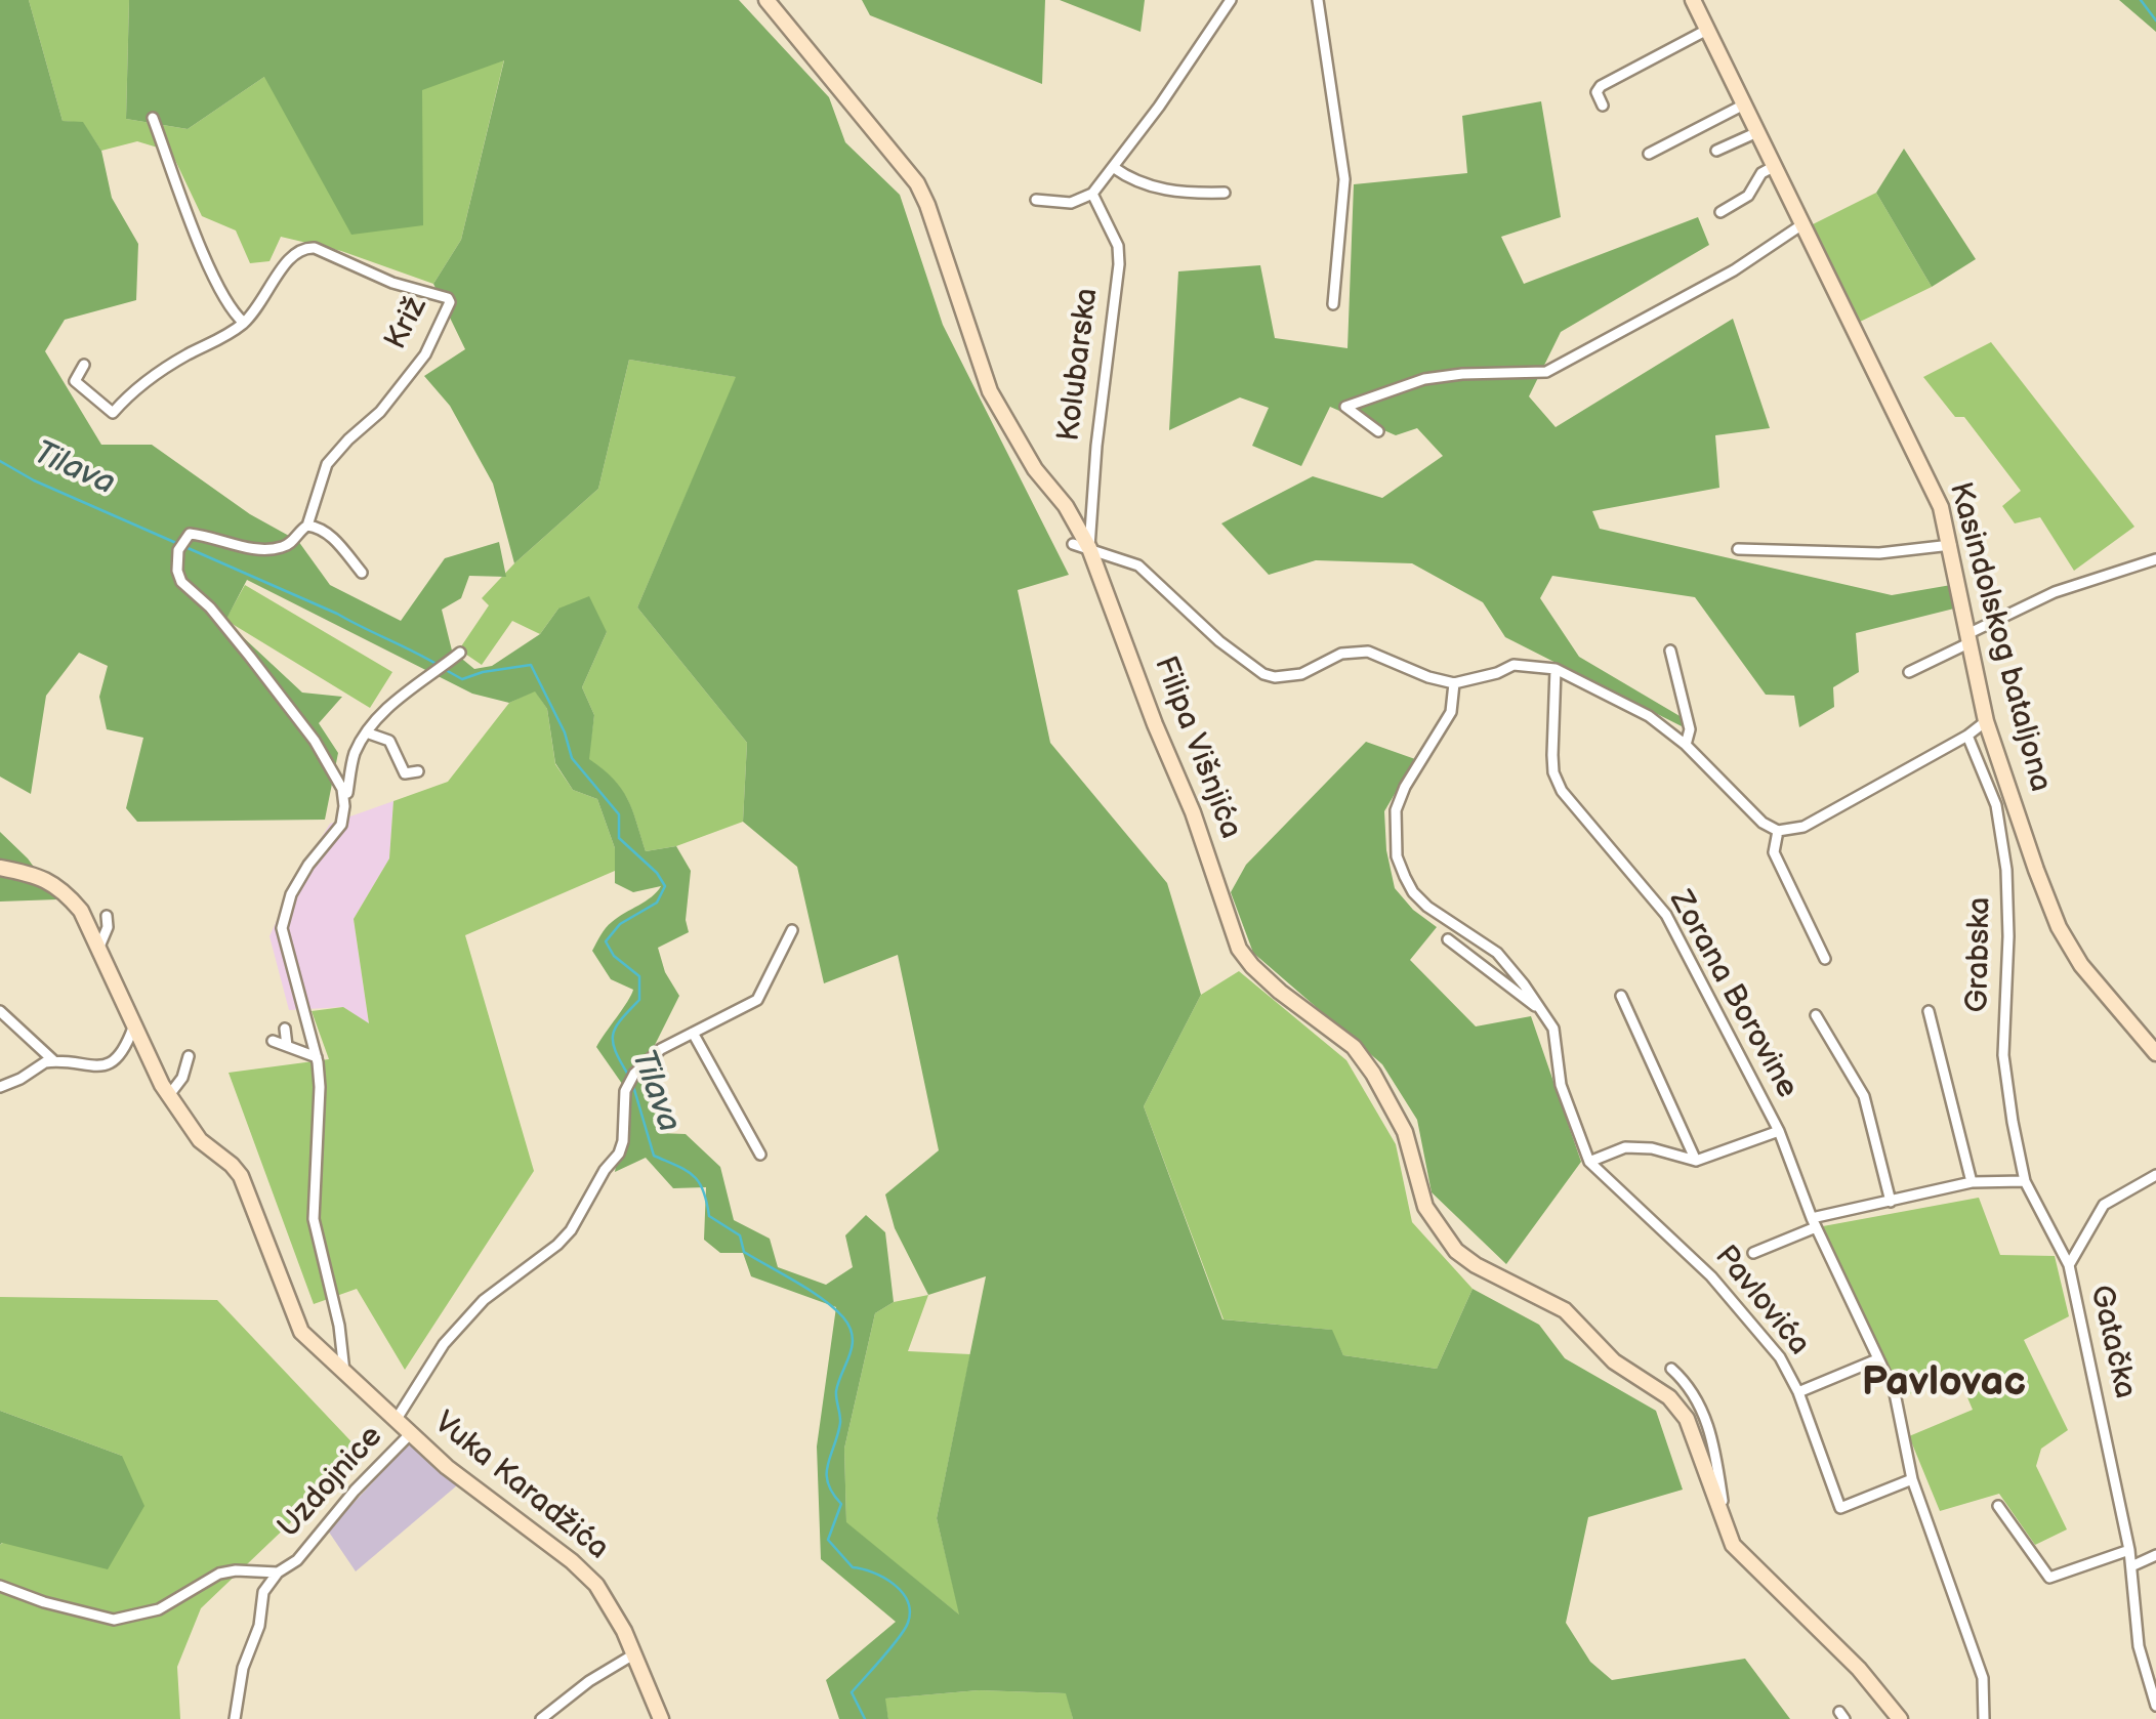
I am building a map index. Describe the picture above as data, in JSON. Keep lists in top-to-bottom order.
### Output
{
  "streets": {
    "street": [
      "Križ",
      "Kolubarska",
      "Kasindolskog bataljona",
      "Filipa Višnjića",
      "Grabska",
      "Zorana Borovine",
      "Pavlovića",
      "Gatačka",
      "Uzdojnice",
      "Vuka Karadžića"
    ]
  },
  "crossings": [
    ["Kolubarska", "Filipa Višnjića"],
    ["Filipa Višnjića", "Pavlovića"],
    ["Grabska", "Gatačka"],
    ["Zorana Borovine", "Pavlovića"],
    ["Uzdojnice", "Vuka Karadžića"]
  ],
  "districts": ["Pavlovac"],
  "water": ["Tilava"]
}
